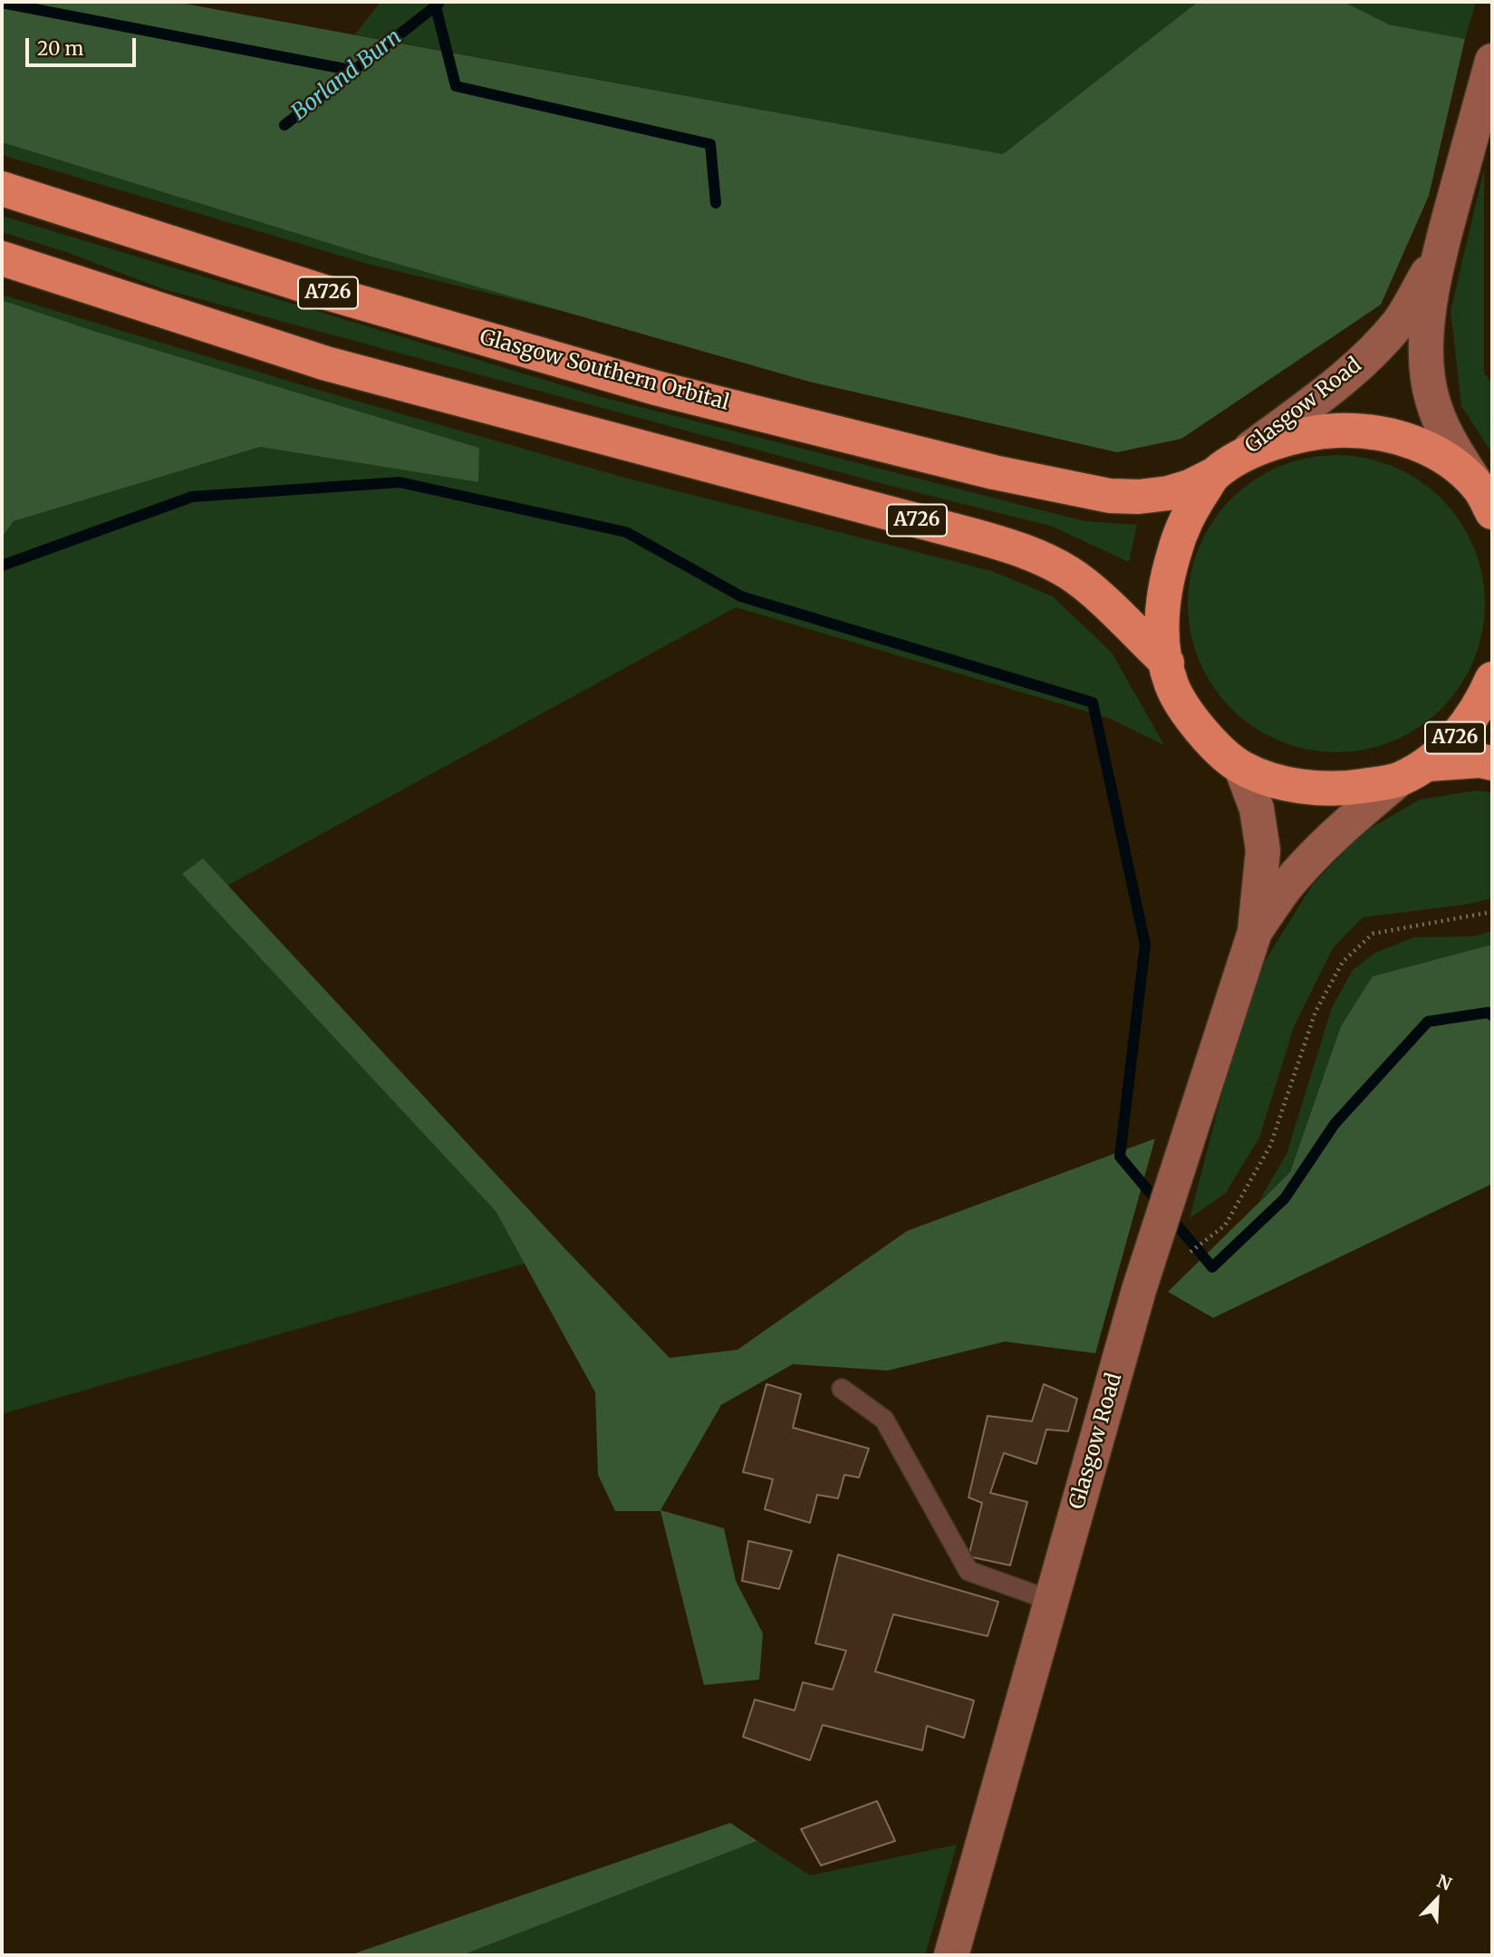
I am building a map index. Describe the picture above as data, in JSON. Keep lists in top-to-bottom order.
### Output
{
  "streets": {
    "highway": ["A726", "Glasgow Southern Orbital"],
    "main road": ["Glasgow Road"]
  },
  "crossings": [
    ["A726", "Glasgow Southern Orbital"],
    ["A726", "Glasgow Road"],
    ["Glasgow Southern Orbital", "Glasgow Road"]
  ],
  "water": ["Borland Burn"],
  "scale_bar": "20 m",
  "north": "top right"
}
